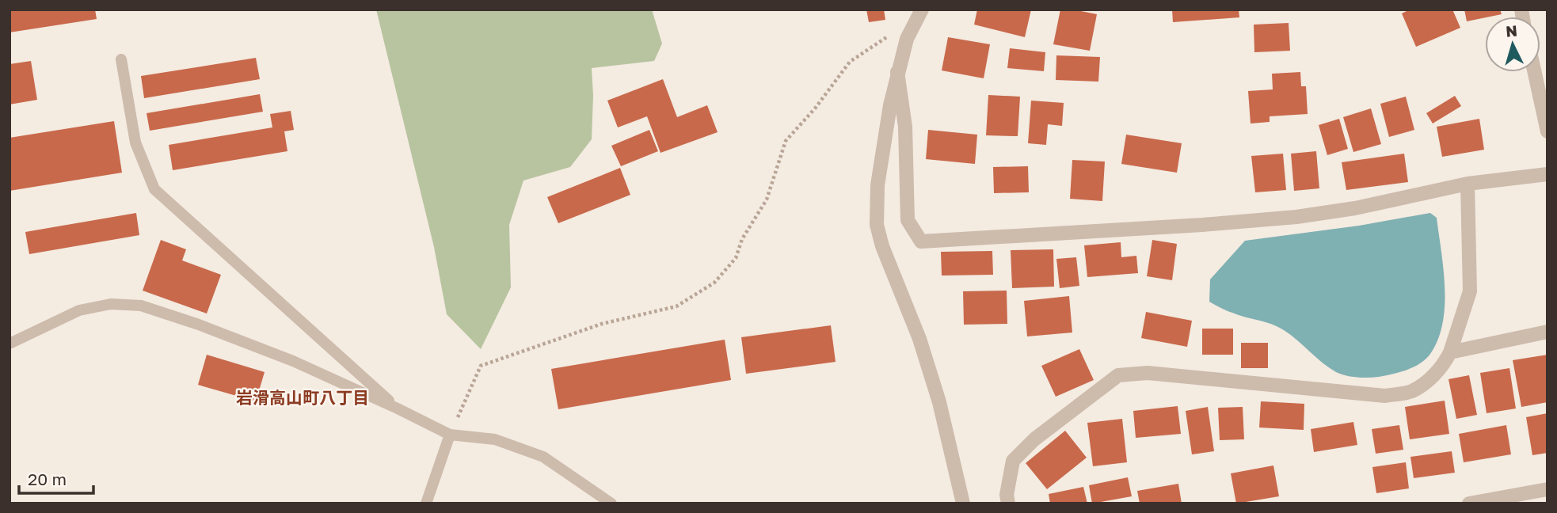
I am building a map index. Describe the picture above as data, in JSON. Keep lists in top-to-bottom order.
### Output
{
  "districts": ["岩滑高山町八丁目"],
  "scale_bar": "20 m",
  "north": "top"
}
